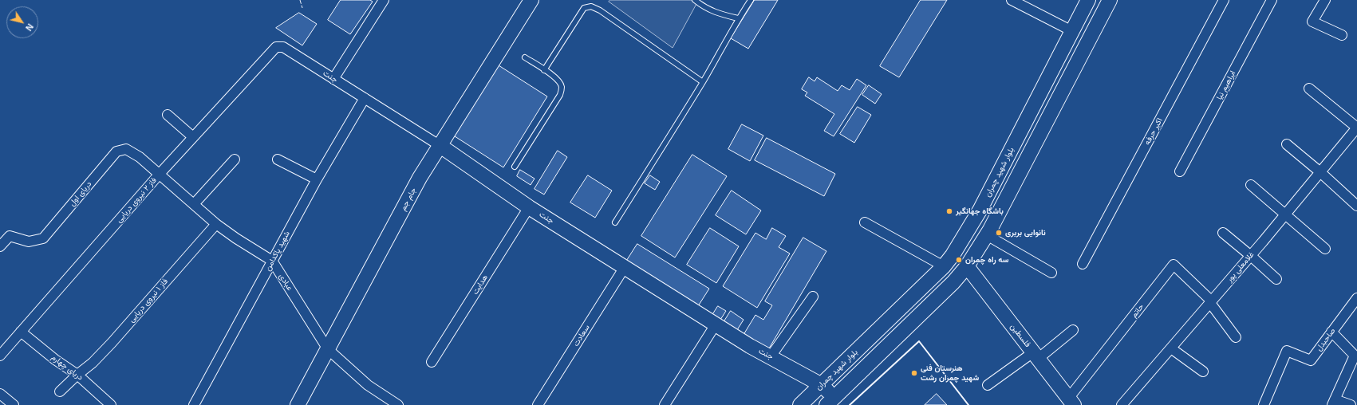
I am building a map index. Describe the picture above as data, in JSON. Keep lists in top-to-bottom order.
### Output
{
  "streets": {
    "main road": [
      "جنت",
      "بلوار شهید چمران",
      "جام جم",
      "فلسطین"
    ],
    "street": [
      "ابراهیم نیا",
      "اکبر حرفه",
      "دریای اول",
      "فاز ۲ نیروی دریایی",
      "شهید پاکدامن",
      "غلامعلی پور",
      "عبادی",
      "هدایت",
      "فاز ۱ نیروی دریایی",
      "حاتم",
      "سعادت",
      "صاحبدل",
      "دریای چهارم"
    ]
  },
  "crossings": [
    ["جنت", "بلوار شهید چمران"],
    ["جنت", "جام جم"],
    ["جنت", "فاز ۲ نیروی دریایی"],
    ["جنت", "شهید پاکدامن"],
    ["جنت", "هدایت"],
    ["جنت", "سعادت"],
    ["دریای اول", "فاز ۲ نیروی دریایی"],
    ["دریای اول", "عبادی"],
    ["جام جم", "عبادی"],
    ["فاز ۲ نیروی دریایی", "عبادی"],
    ["فاز ۲ نیروی دریایی", "دریای چهارم"],
    ["شهید پاکدامن", "عبادی"],
    ["غلامعلی پور", "حاتم"],
    ["عبادی", "فاز ۱ نیروی دریایی"],
    ["فاز ۱ نیروی دریایی", "دریای چهارم"],
    ["حاتم", "فلسطین"]
  ],
  "places": [
    "باشگاه جهانگیر",
    "نانوایی بربری",
    "سه راه چمران",
    "هنرستان فنی شهید چمران رشت"
  ],
  "north": "bottom right"
}
